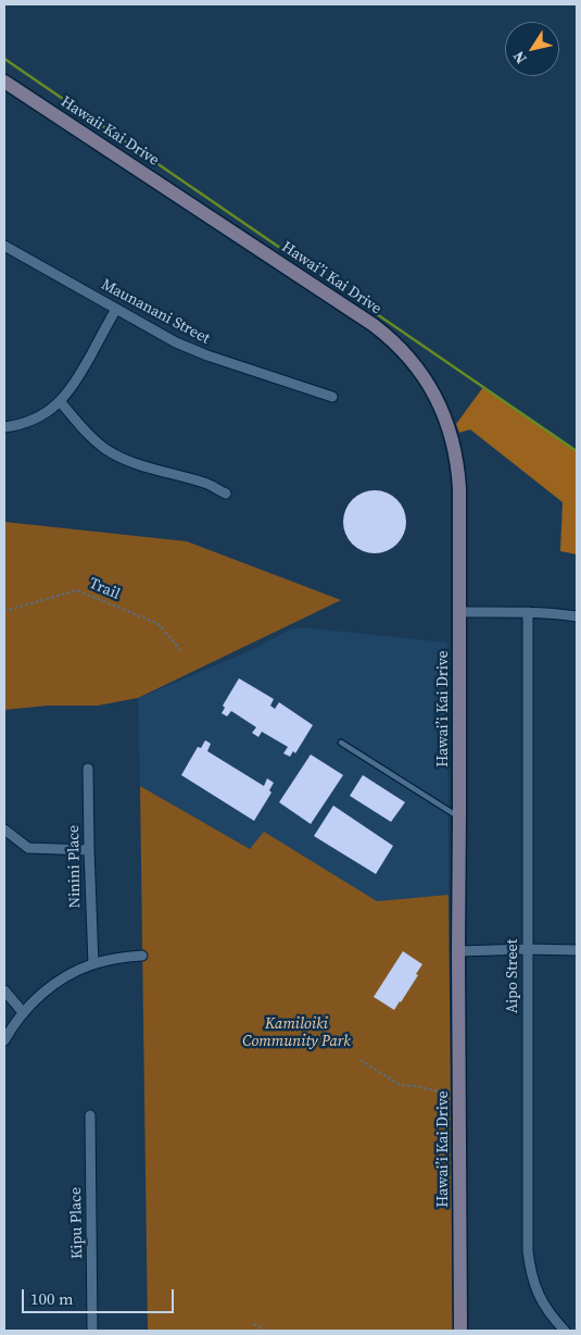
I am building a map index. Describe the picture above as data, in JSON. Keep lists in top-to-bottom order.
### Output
{
  "streets": {
    "main road": ["Hawaii Kai Drive", "Hawai’i Kai Drive"],
    "street": [
      "Maunanani Street",
      "Ninini Place",
      "Aipo Street",
      "Kipu Place"
    ],
    "path": ["Trail"]
  },
  "crossings": [
    ["Hawaii Kai Drive", "Hawai’i Kai Drive"]
  ],
  "parks": ["Kamiloiki Community Park"],
  "scale_bar": "100 m",
  "north": "bottom left"
}
